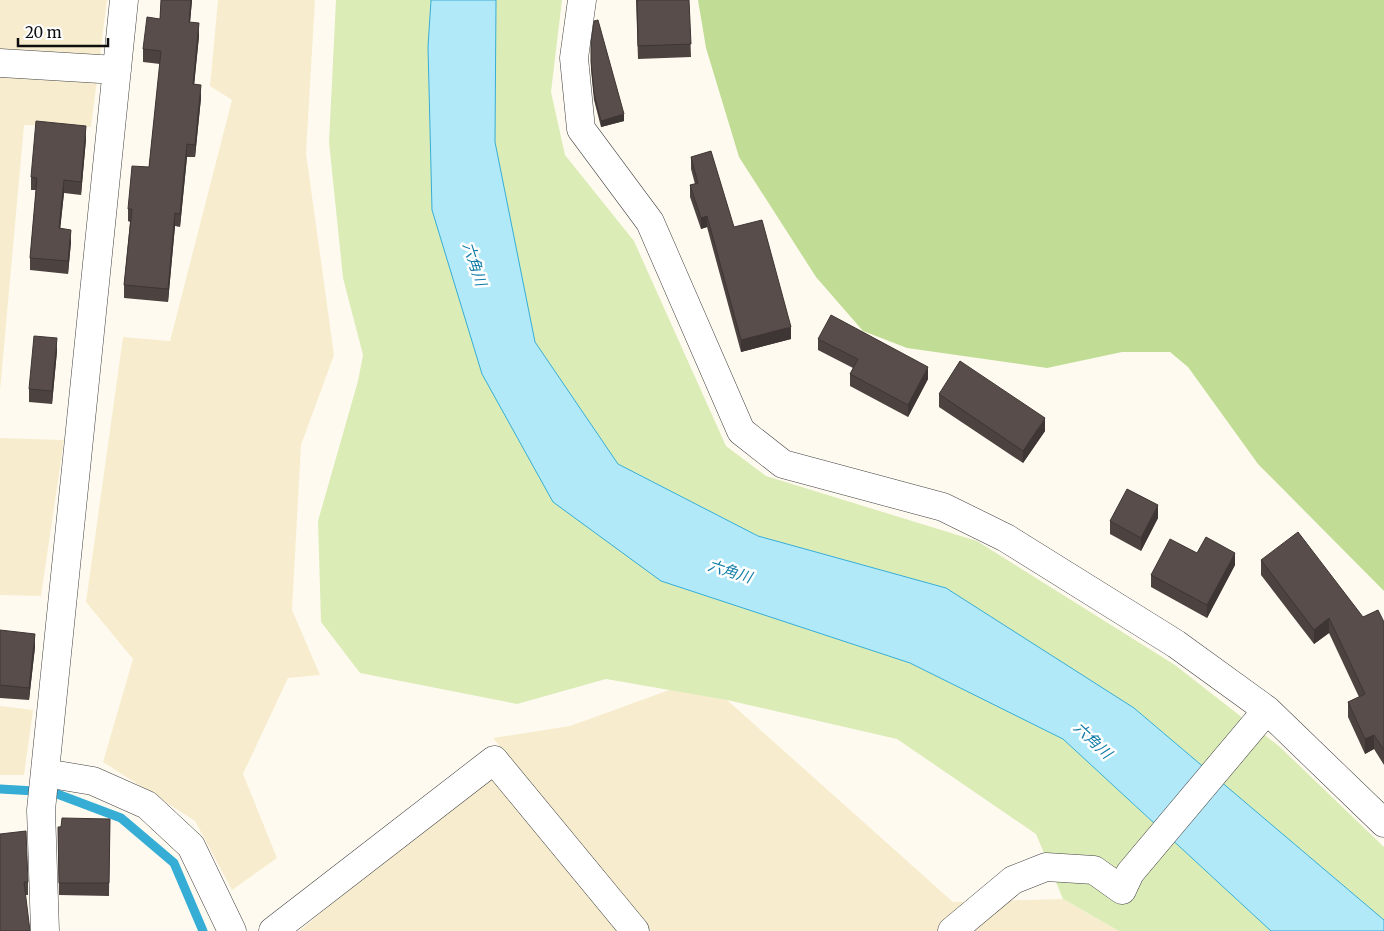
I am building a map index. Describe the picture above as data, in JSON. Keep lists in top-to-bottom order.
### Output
{
  "water": ["六角川"],
  "scale_bar": "20 m"
}
